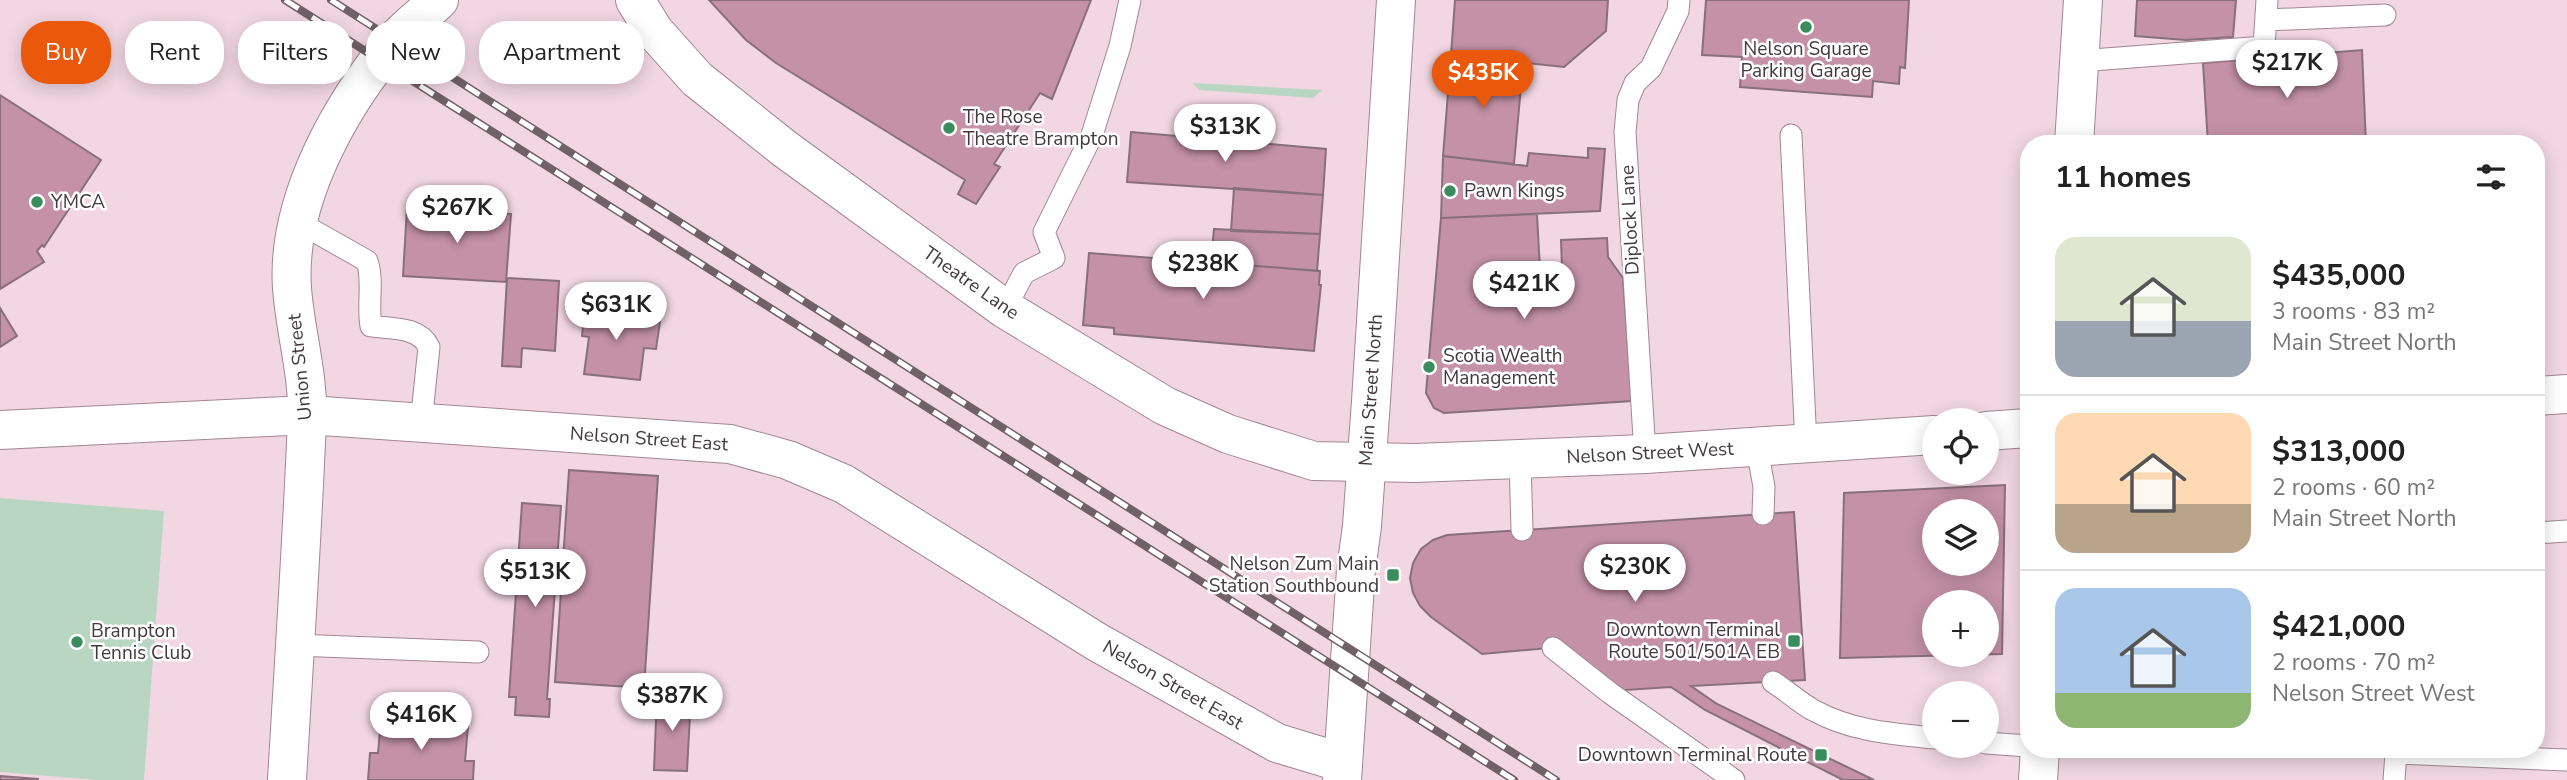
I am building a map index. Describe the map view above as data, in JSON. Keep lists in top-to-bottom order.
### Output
{
  "streets": {
    "street": [
      "Theatre Lane",
      "Union Street",
      "Main Street North",
      "Nelson Street East",
      "Nelson Street West"
    ],
    "lane": ["Diplock Lane"]
  },
  "crossings": [
    ["Diplock Lane", "Nelson Street West"],
    ["Theatre Lane", "Main Street North"],
    ["Theatre Lane", "Nelson Street West"],
    ["Union Street", "Nelson Street East"],
    ["Main Street North", "Nelson Street East"],
    ["Main Street North", "Nelson Street West"]
  ],
  "places": {
    "other": [
      "Nelson Square Parking Garage",
      "The Rose Theatre Brampton",
      "Pawn Kings",
      "YMCA",
      "Scotia Wealth Management",
      "Brampton Tennis Club"
    ],
    "transit": ["Nelson Zum Main Station Southbound", "Downtown Terminal Route 501/501A EB", "Downtown Terminal Route"]
  },
  "page": {
    "chip": [
      "Buy",
      "Rent",
      "Filters",
      "New",
      "Apartment"
    ],
    "price": [
      "$217K",
      "$435K",
      "$313K",
      "$267K",
      "$238K",
      "$421K",
      "$631K",
      "$230K",
      "$513K",
      "$387K",
      "$416K"
    ],
    "heading": "11 homes",
    "list": [
      {
        "name": "$435,000",
        "note": "3 rooms · 83 m² · Main Street North"
      },
      {
        "name": "$313,000",
        "note": "2 rooms · 60 m² · Main Street North"
      },
      {
        "name": "$421,000",
        "note": "2 rooms · 70 m² · Nelson Street West"
      }
    ],
    "map_buttons": ["+", "−"]
  }
}
